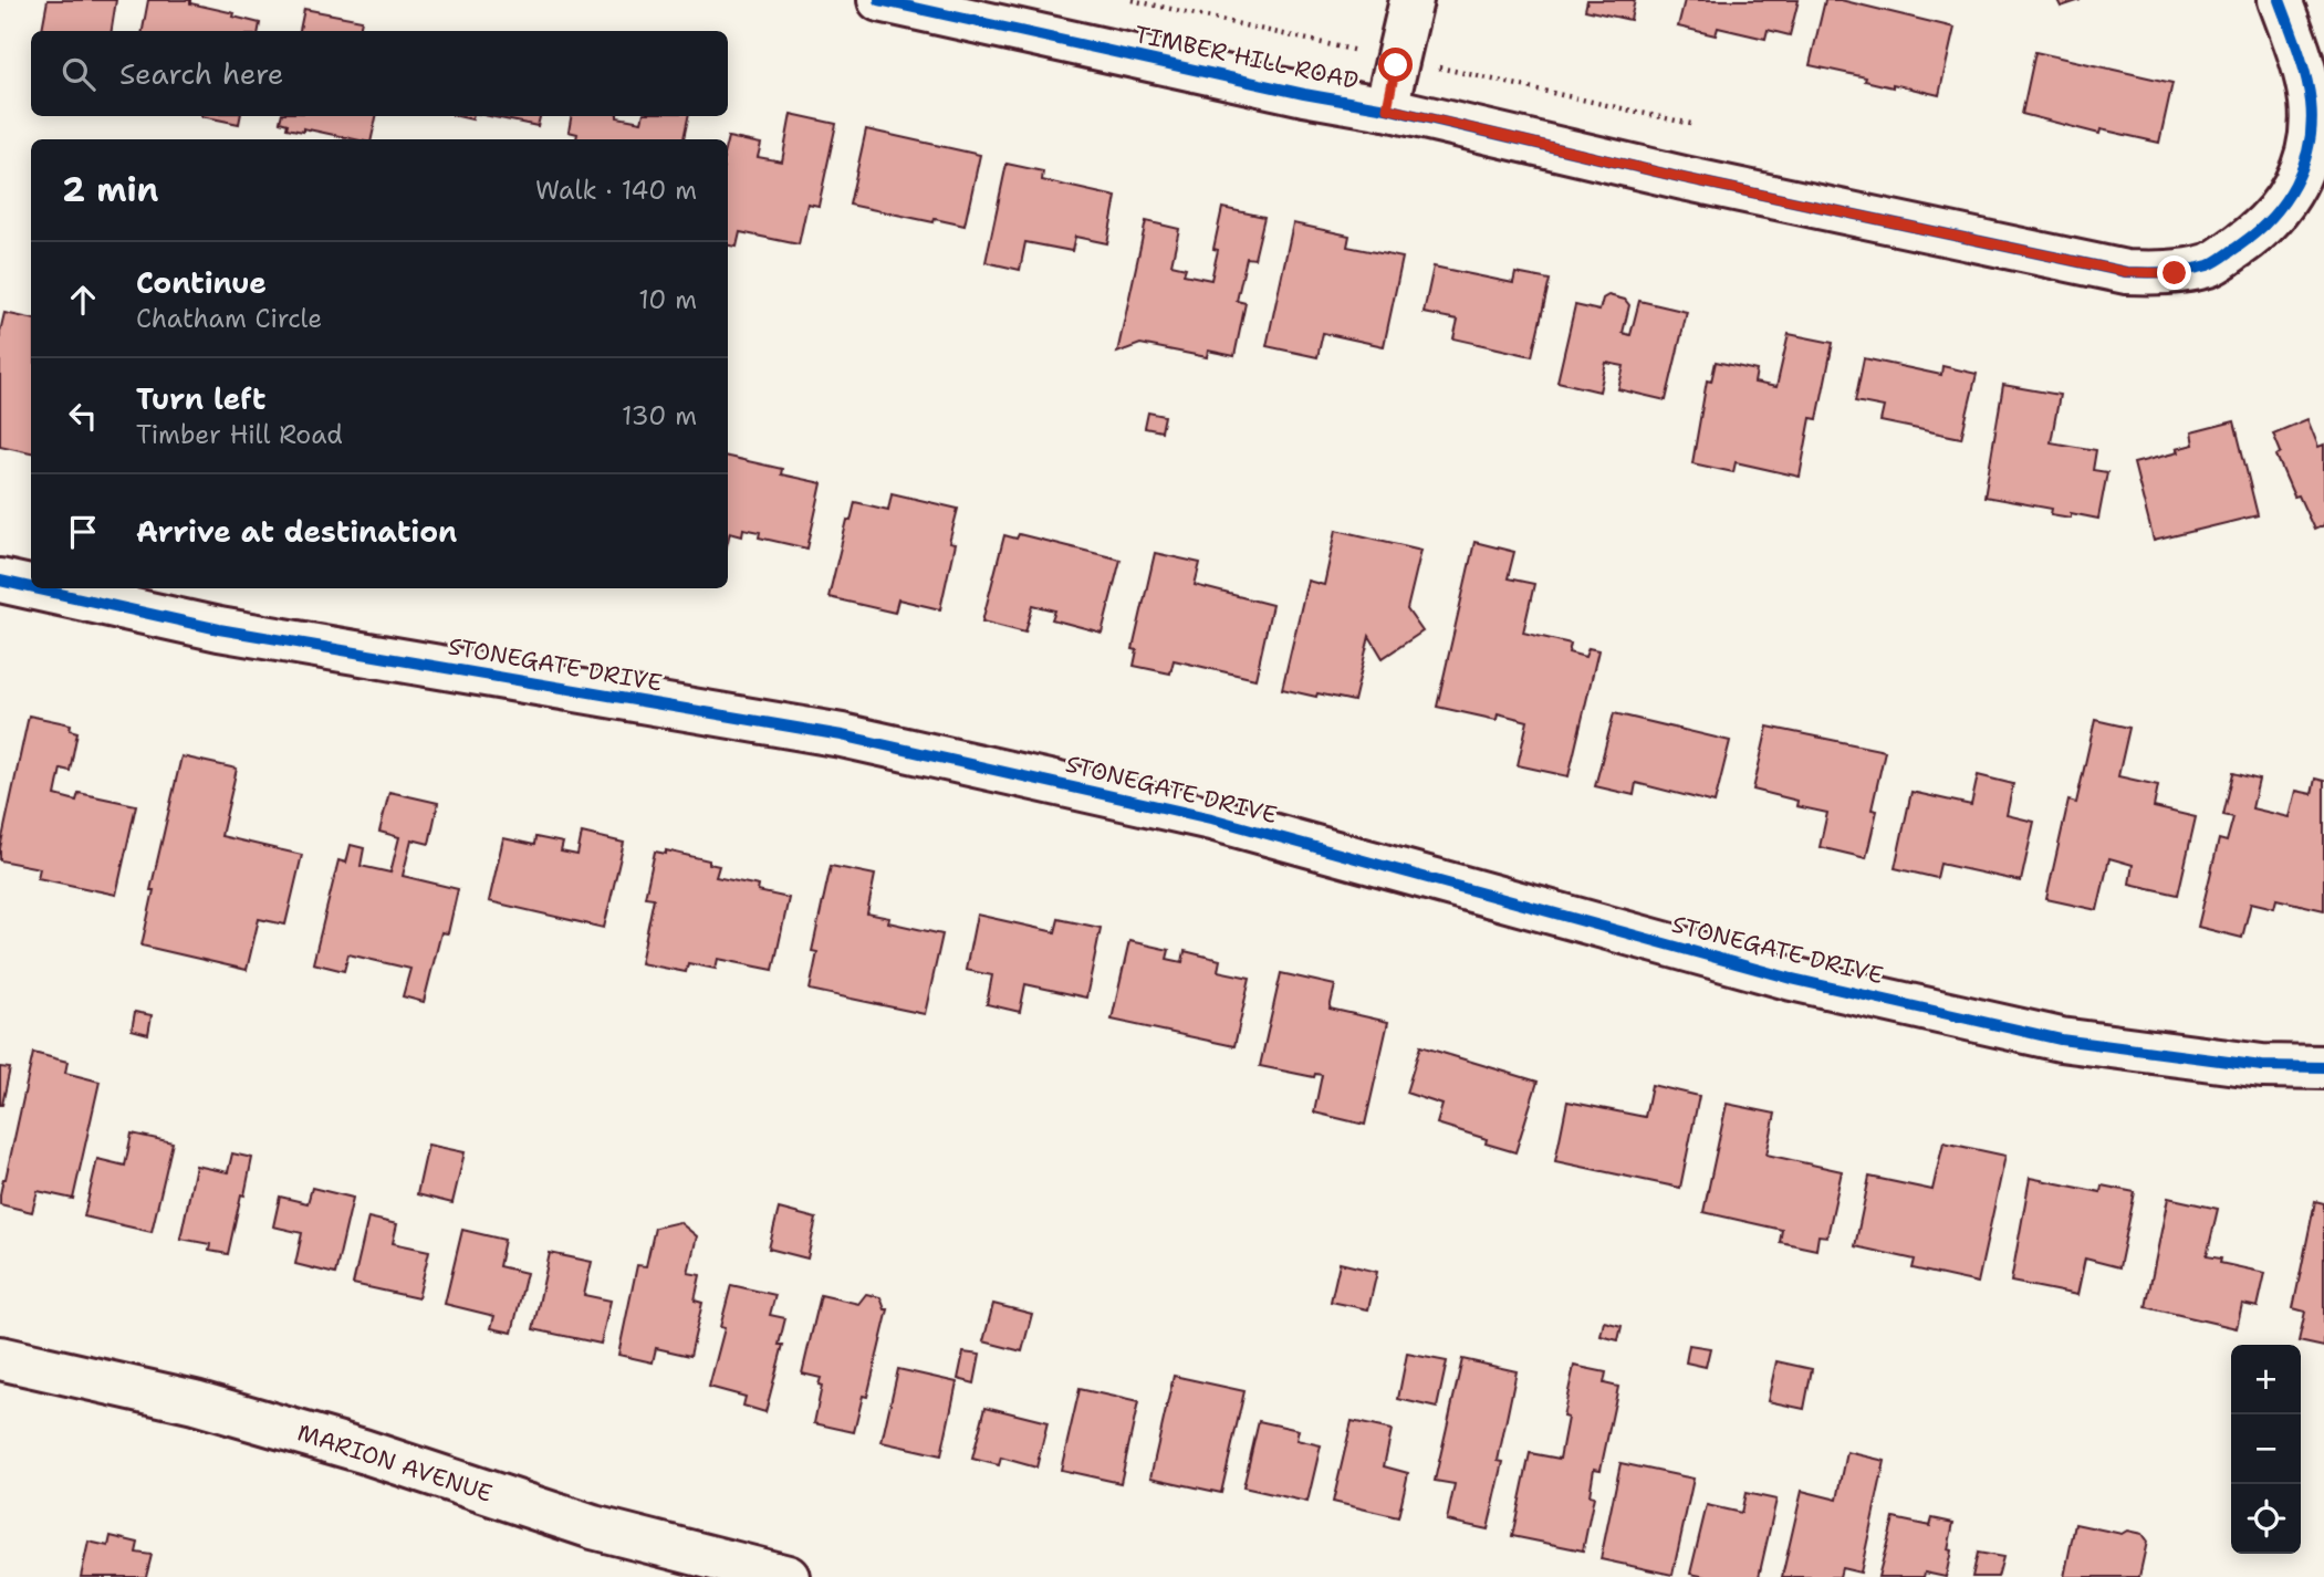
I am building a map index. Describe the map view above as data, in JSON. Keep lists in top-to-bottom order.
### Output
{
  "streets": {
    "street": ["TIMBER HILL ROAD", "STONEGATE DRIVE", "MARION AVENUE"]
  },
  "page": {
    "search": "Search here",
    "heading": ["2 min", "Walk · 140 m"],
    "list": [
      ["Continue", "Chatham Circle", "10 m"],
      ["Turn left", "Timber Hill Road", "130 m"],
      "Arrive at destination"
    ],
    "map_buttons": ["+", "−"]
  }
}
